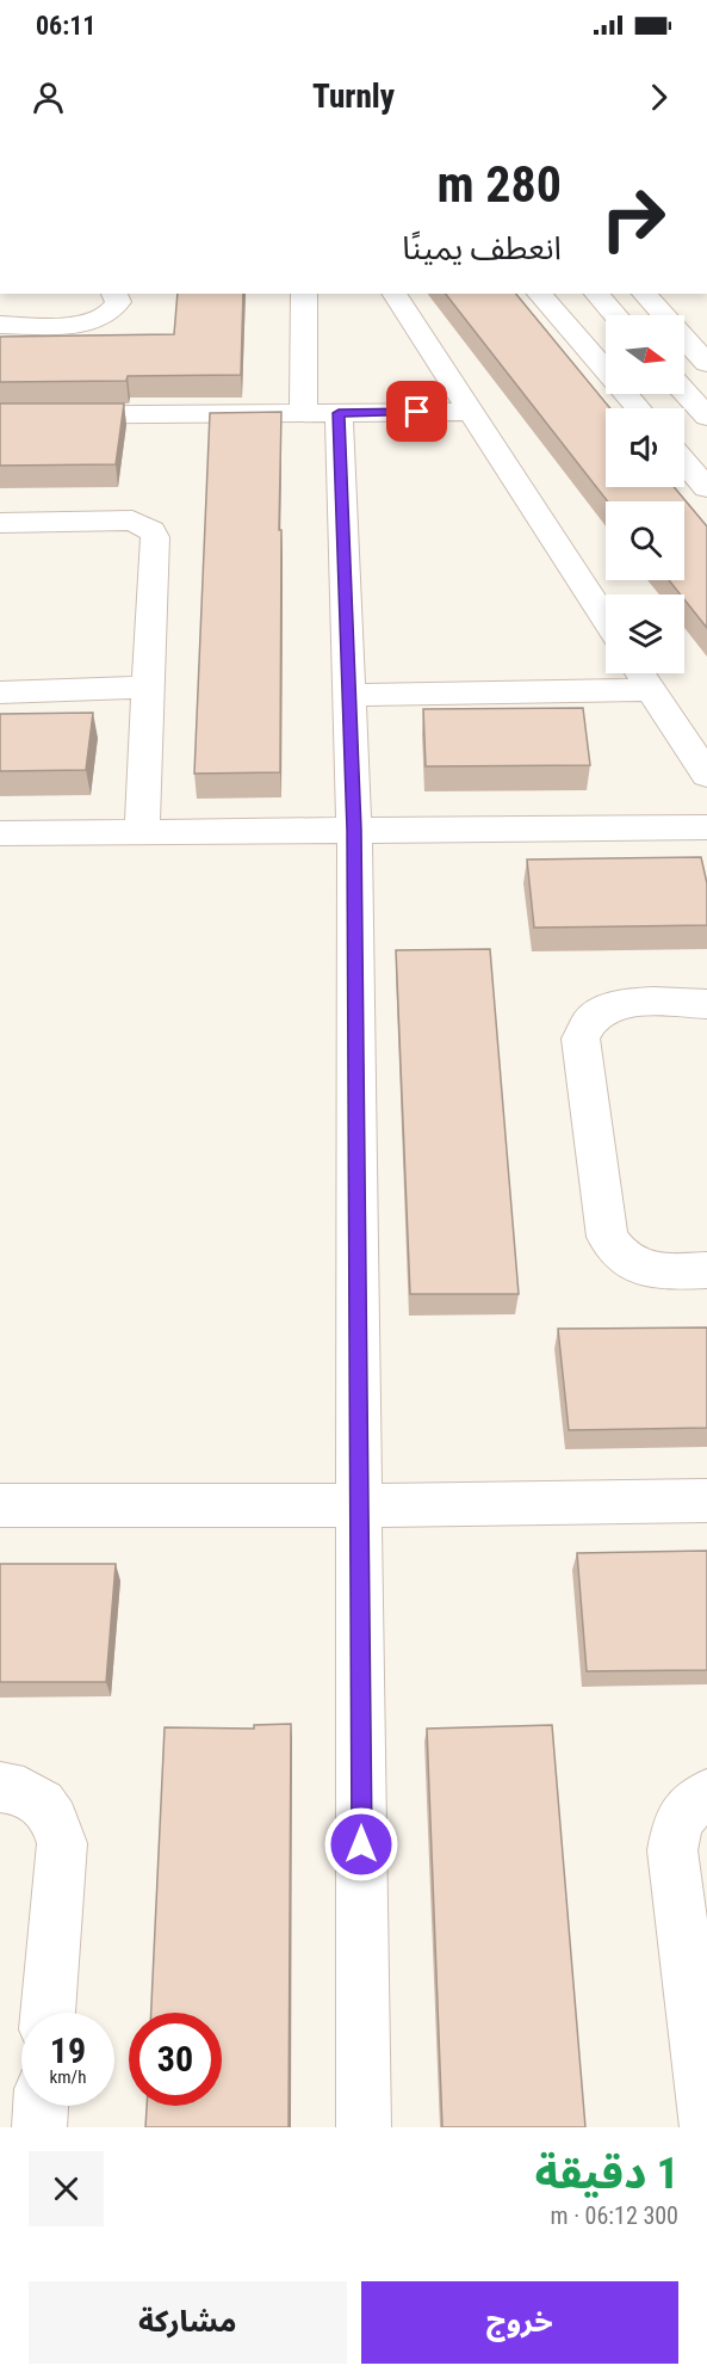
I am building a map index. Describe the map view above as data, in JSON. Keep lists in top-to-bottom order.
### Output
{
  "north": "right",
  "page": {
    "status": "06:11",
    "header": "Turnly",
    "turn": ["280 m", "انعطف يمينًا"],
    "speed": "19 km/h",
    "limit": "30",
    "heading": ["1 دقيقة", "300 m · 06:12"],
    "buttons": ["خروج", "مشاركة"]
  }
}
